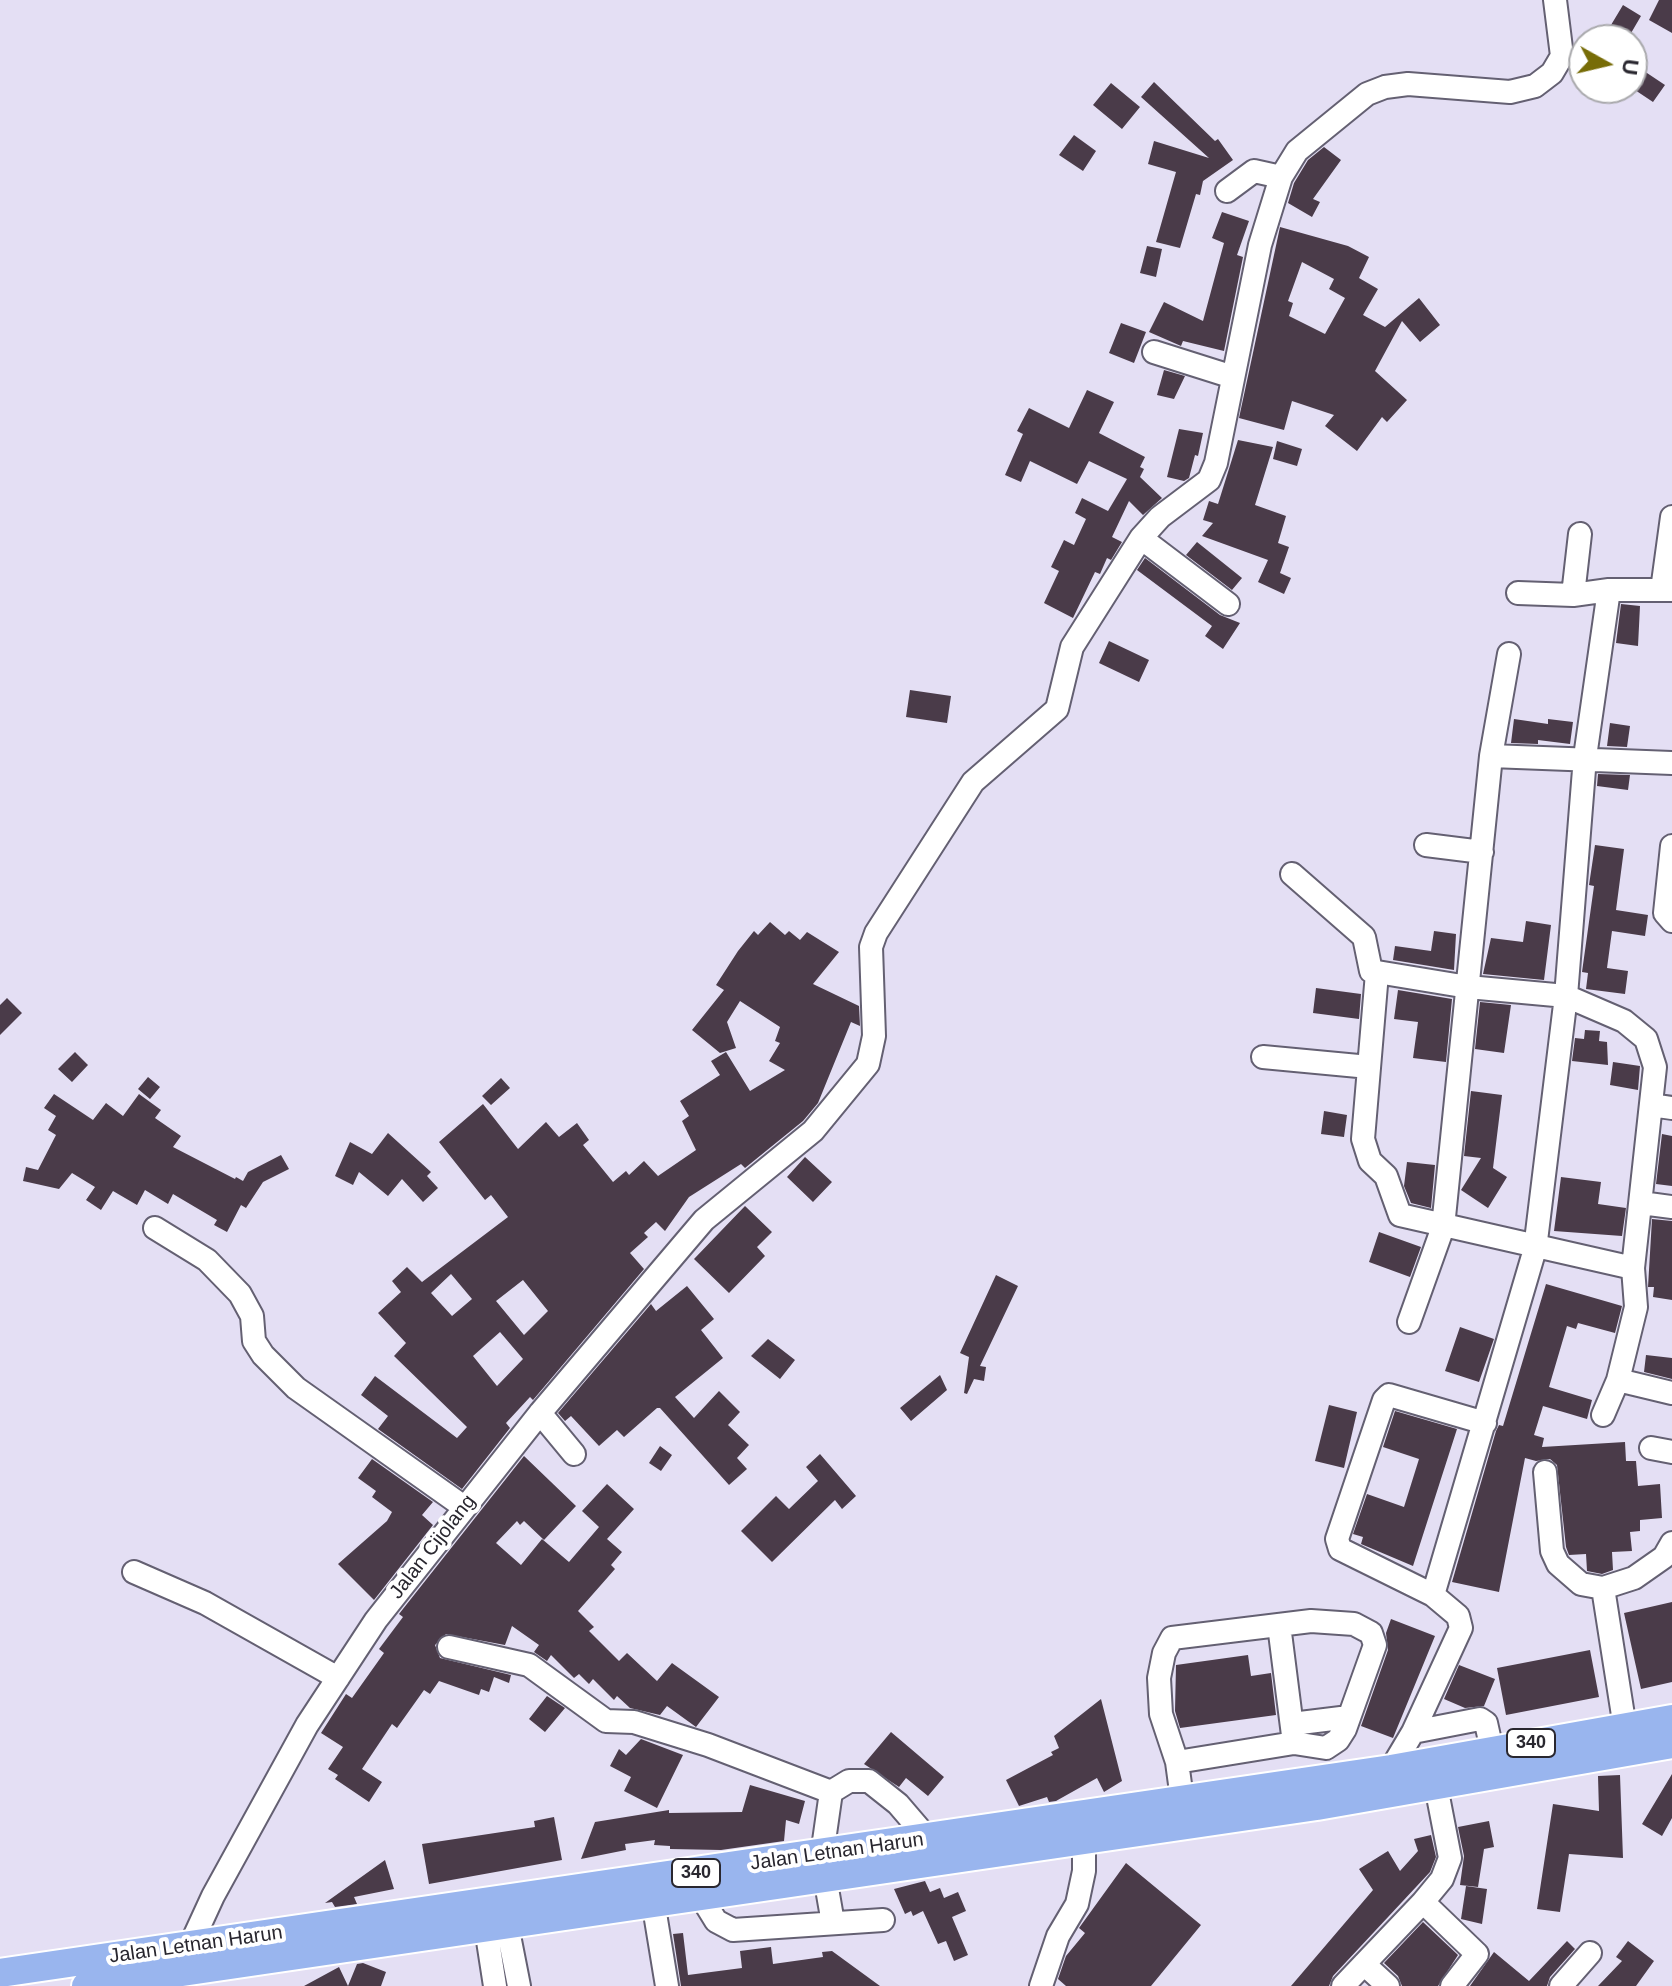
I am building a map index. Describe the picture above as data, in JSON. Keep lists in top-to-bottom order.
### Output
{
  "streets": {
    "main road": ["340", "Jalan Letnan Harun"],
    "street": ["Jalan Cijolang"]
  },
  "crossings": [
    ["Jalan Cijolang", "Jalan Letnan Harun"]
  ],
  "north": "right"
}
